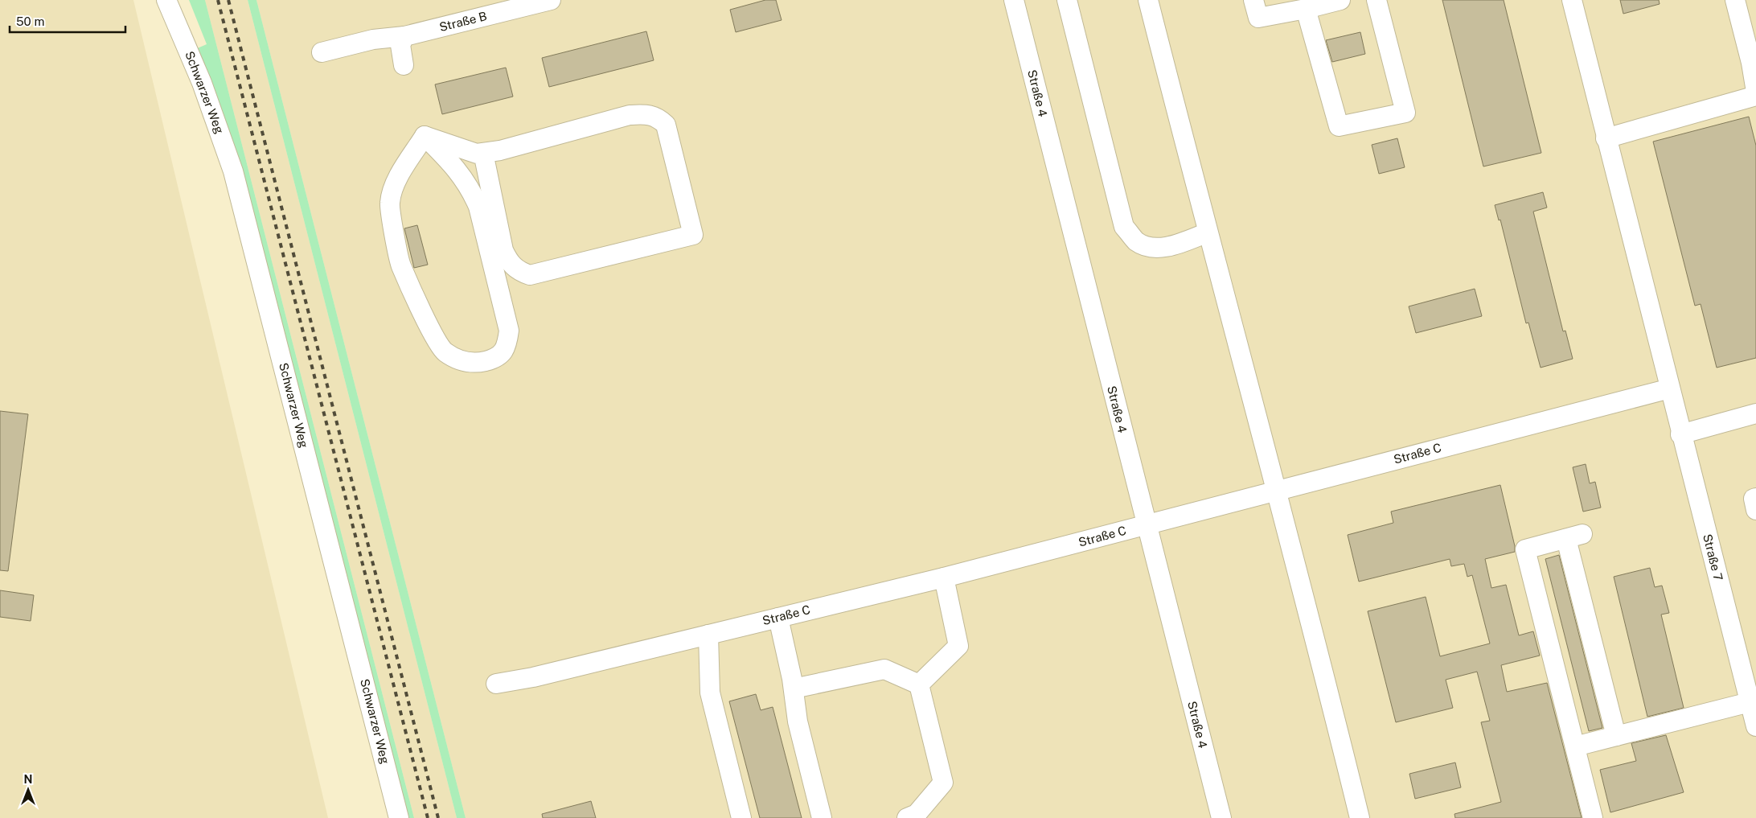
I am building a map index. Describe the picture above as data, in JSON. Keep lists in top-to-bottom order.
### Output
{
  "streets": {
    "street": [
      "Straße B",
      "Schwarzer Weg",
      "Straße 4",
      "Straße C",
      "Straße 7"
    ]
  },
  "crossings": [
    ["Straße 4", "Straße C"],
    ["Straße C", "Straße 7"]
  ],
  "scale_bar": "50 m",
  "north": "top"
}
